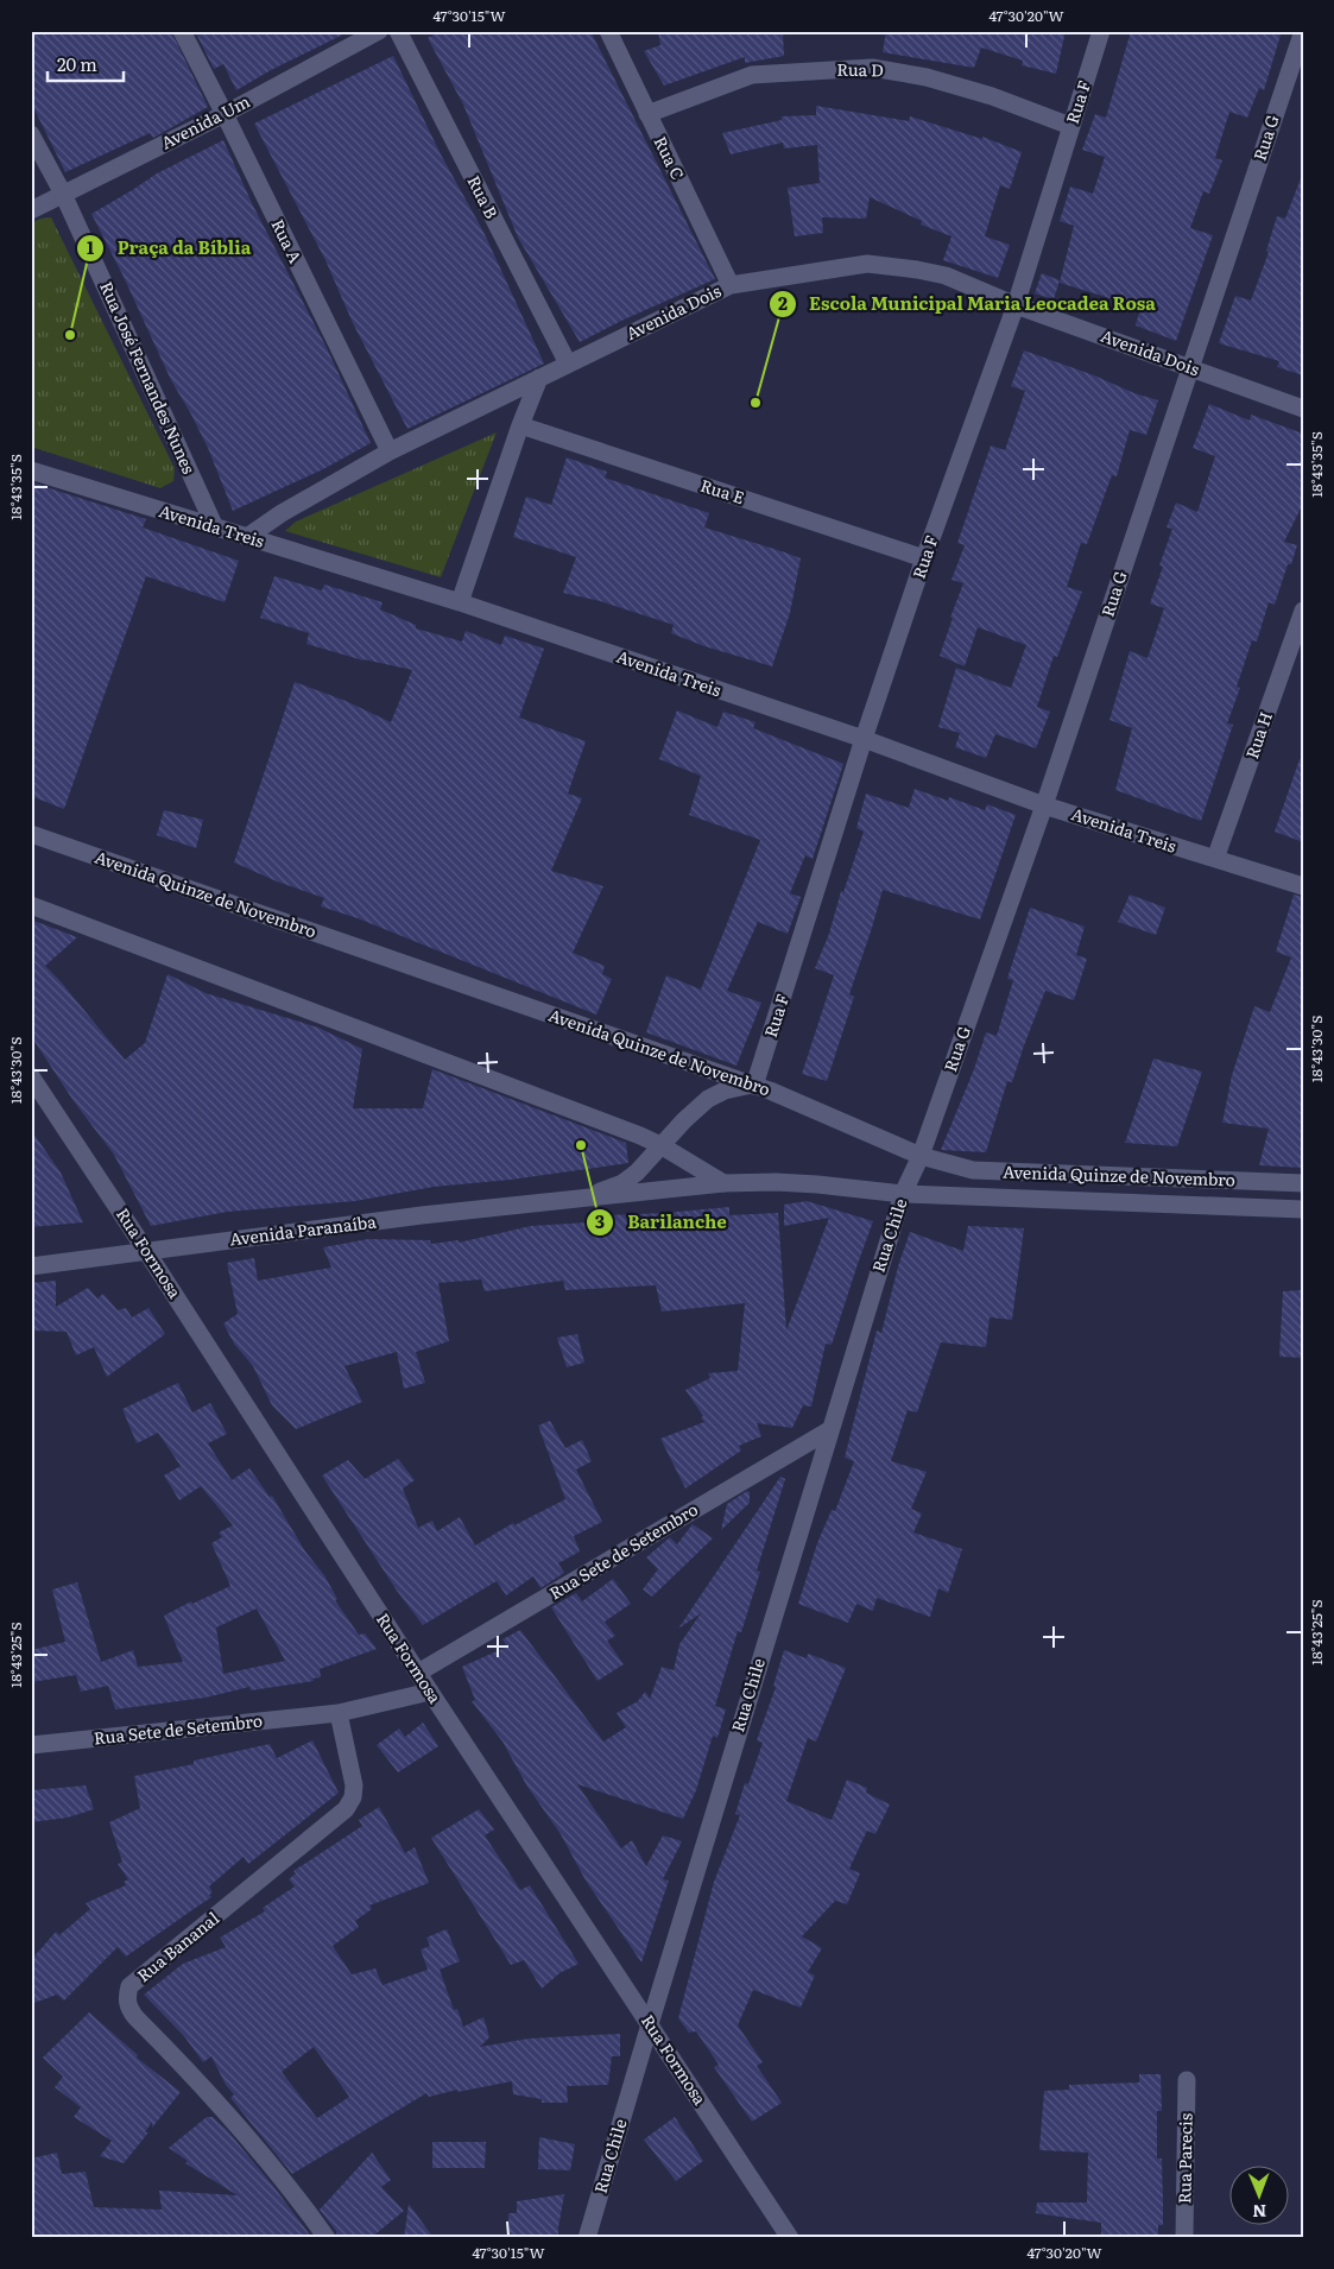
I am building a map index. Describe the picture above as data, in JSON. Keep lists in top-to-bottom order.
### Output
{
  "streets": {
    "street": [
      "Rua D",
      "Rua F",
      "Avenida Um",
      "Rua G",
      "Rua C",
      "Rua B",
      "Rua A",
      "Avenida Dois",
      "Rua José Fernandes Nunes",
      "Rua E",
      "Avenida Treis",
      "Rua H",
      "Avenida Quinze de Novembro",
      "Avenida Paranaíba",
      "Rua Chile",
      "Rua Formosa",
      "Rua Sete de Setembro",
      "Rua Bananal",
      "Rua Parecis"
    ]
  },
  "crossings": [
    ["Rua D", "Rua F"],
    ["Rua D", "Rua C"],
    ["Rua F", "Avenida Dois"],
    ["Rua F", "Rua E"],
    ["Rua F", "Avenida Treis"],
    ["Rua F", "Avenida Quinze de Novembro"],
    ["Avenida Um", "Rua A"],
    ["Avenida Um", "Rua José Fernandes Nunes"],
    ["Rua G", "Avenida Dois"],
    ["Rua G", "Avenida Treis"],
    ["Rua G", "Avenida Quinze de Novembro"],
    ["Rua G", "Rua Chile"],
    ["Rua C", "Avenida Dois"],
    ["Rua B", "Avenida Dois"],
    ["Rua A", "Avenida Dois"],
    ["Avenida Dois", "Avenida Treis"],
    ["Rua José Fernandes Nunes", "Avenida Treis"],
    ["Avenida Treis", "Rua H"],
    ["Avenida Quinze de Novembro", "Avenida Paranaíba"],
    ["Avenida Quinze de Novembro", "Rua Chile"],
    ["Avenida Paranaíba", "Rua Formosa"],
    ["Rua Chile", "Rua Formosa"],
    ["Rua Chile", "Rua Sete de Setembro"],
    ["Rua Formosa", "Rua Sete de Setembro"],
    ["Rua Sete de Setembro", "Rua Bananal"]
  ],
  "places": ["Praça da Bíblia", "Escola Municipal Maria Leocadea Rosa", "Barilanche"],
  "scale_bar": "20 m",
  "north": "bottom",
  "coordinates": [
    "47°30'15\"W",
    "47°30'20\"W",
    "18°43'35\"S",
    "18°43'30\"S",
    "18°43'25\"S"
  ]
}
